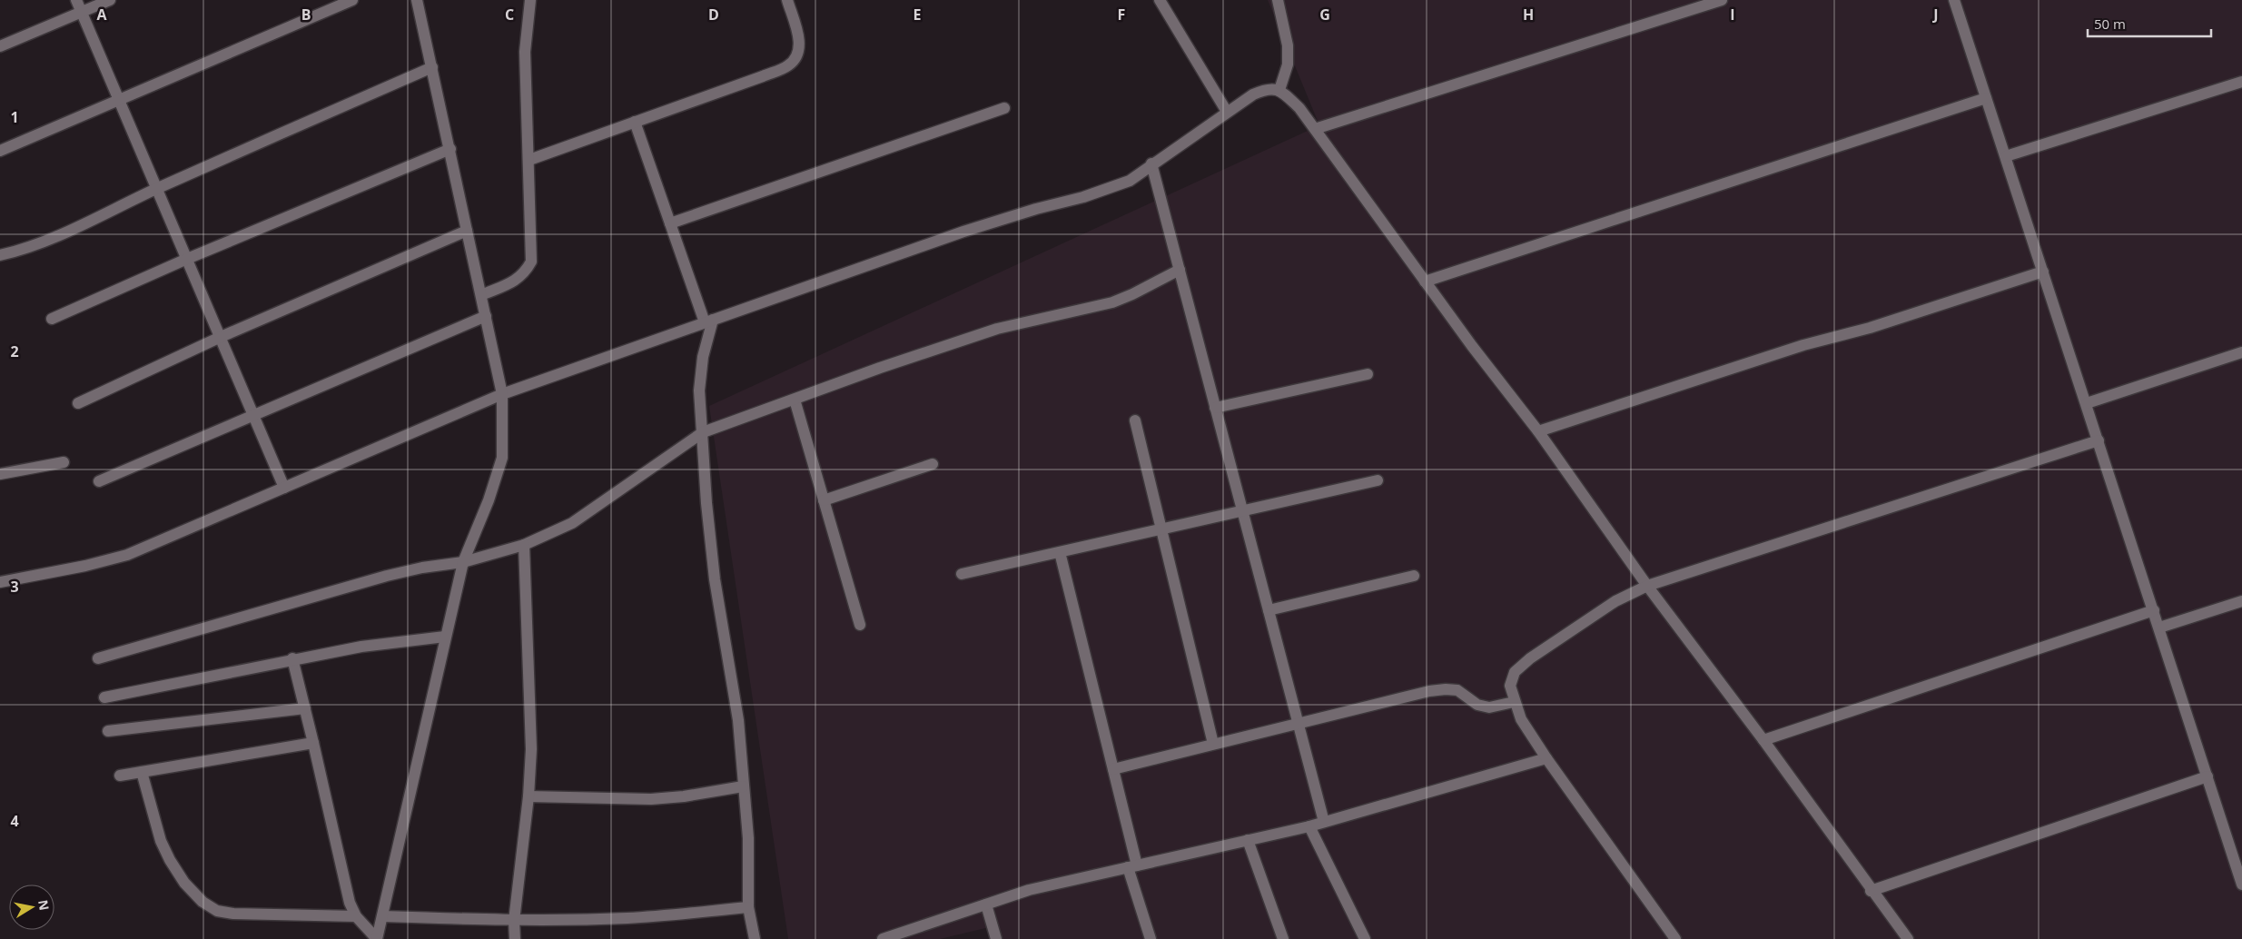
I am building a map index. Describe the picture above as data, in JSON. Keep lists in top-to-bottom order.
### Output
{
  "scale_bar": "50 m",
  "north": "right",
  "grid": {
    "columns": [
      "A",
      "B",
      "C",
      "D",
      "E",
      "F",
      "G",
      "H",
      "I",
      "J"
    ],
    "rows": [
      "1",
      "2",
      "3",
      "4"
    ]
  }
}
